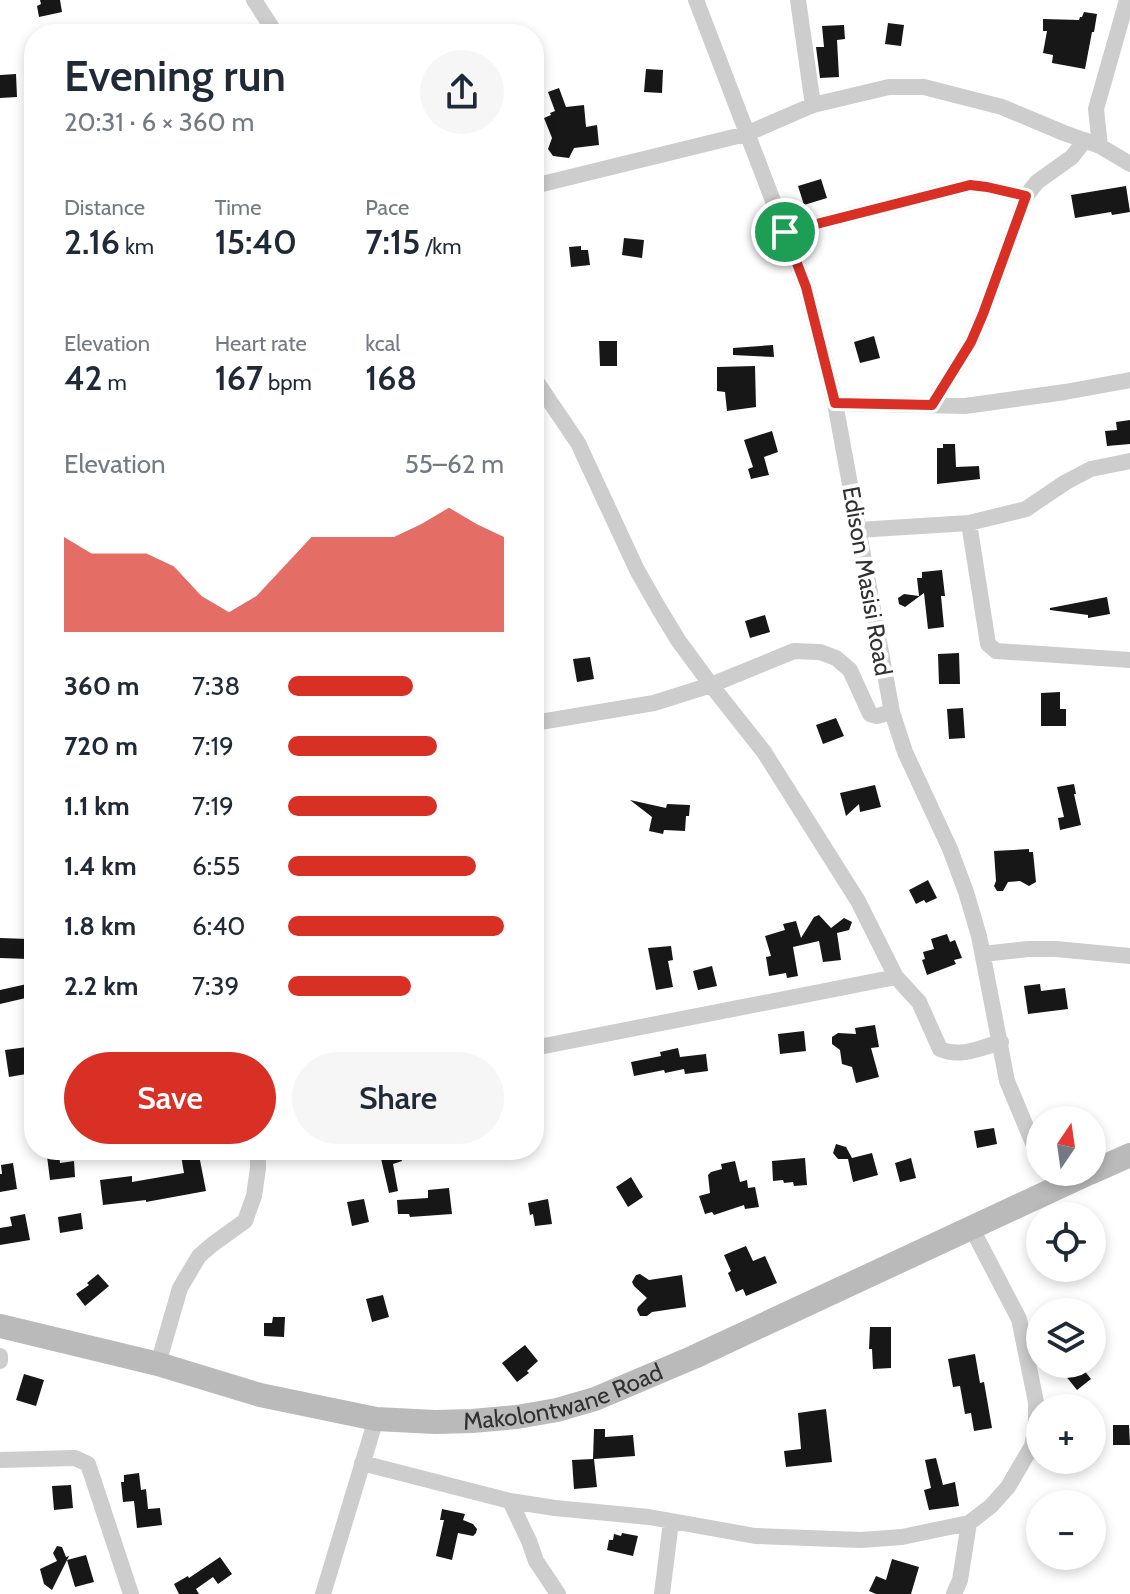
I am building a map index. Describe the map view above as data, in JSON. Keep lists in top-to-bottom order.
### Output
{
  "streets": {
    "main road": ["Makolontwane Road"],
    "street": ["Edison Masisi Road"]
  },
  "north": "top",
  "page": {
    "heading": ["Evening run", "20:31 · 6 × 360 m"],
    "stats": [
      ["Distance", "2.16 km"],
      ["Time", "15:40"],
      ["Pace", "7:15 /km"],
      ["Elevation", "42 m"],
      ["Heart rate", "167 bpm"],
      ["kcal", "168"]
    ],
    "chart": ["Elevation", "55–62 m"],
    "list": [
      {
        "name": "360 m",
        "note": "7:38"
      },
      {
        "name": "720 m",
        "note": "7:19"
      },
      {
        "name": "1.1 km",
        "note": "7:19"
      },
      {
        "name": "1.4 km",
        "note": "6:55"
      },
      {
        "name": "1.8 km",
        "note": "6:40"
      },
      {
        "name": "2.2 km",
        "note": "7:39"
      }
    ],
    "buttons": ["Save", "Share"],
    "map_buttons": ["+", "−"]
  }
}
